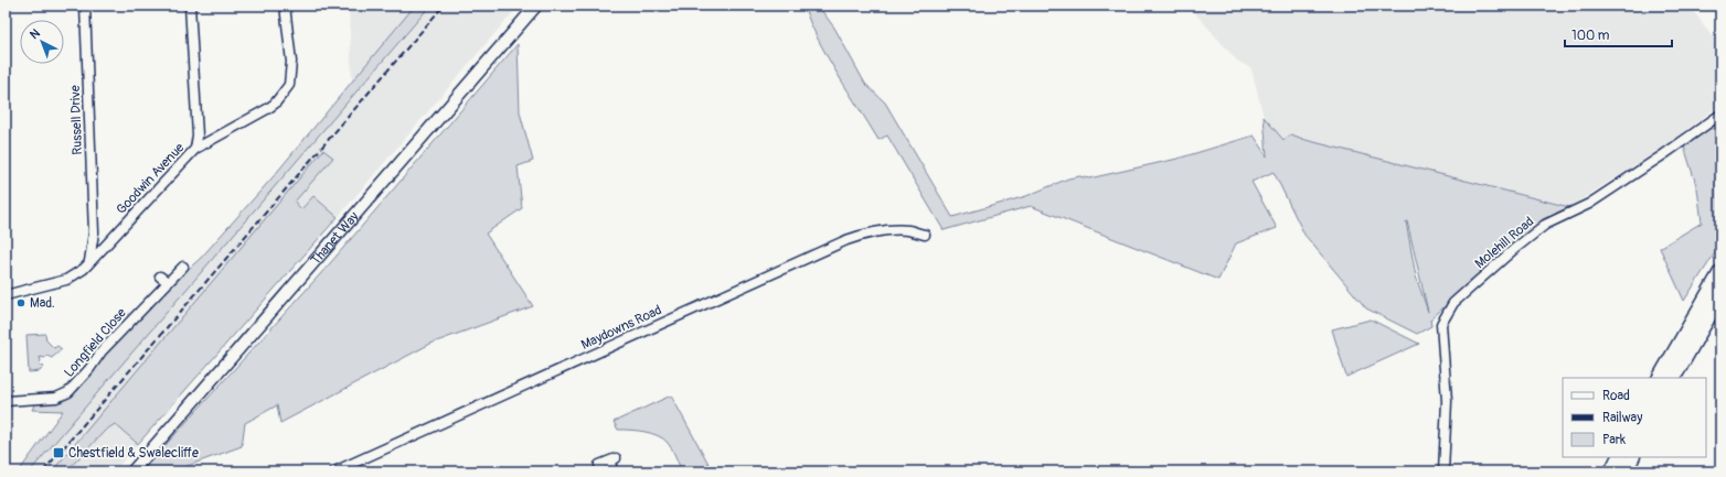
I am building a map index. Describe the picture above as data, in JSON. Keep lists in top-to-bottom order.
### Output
{
  "streets": {
    "main road": ["Thanet Way"],
    "street": [
      "Russell Drive",
      "Goodwin Avenue",
      "Molehill Road",
      "Maydowns Road",
      "Longfield Close"
    ]
  },
  "crossings": [
    ["Russell Drive", "Goodwin Avenue"]
  ],
  "places": {
    "other": ["Mad."],
    "transit": ["Chestfield & Swalecliffe"]
  },
  "legend": ["Road", "Railway", "Park"],
  "scale_bar": "100 m",
  "north": "top left"
}
